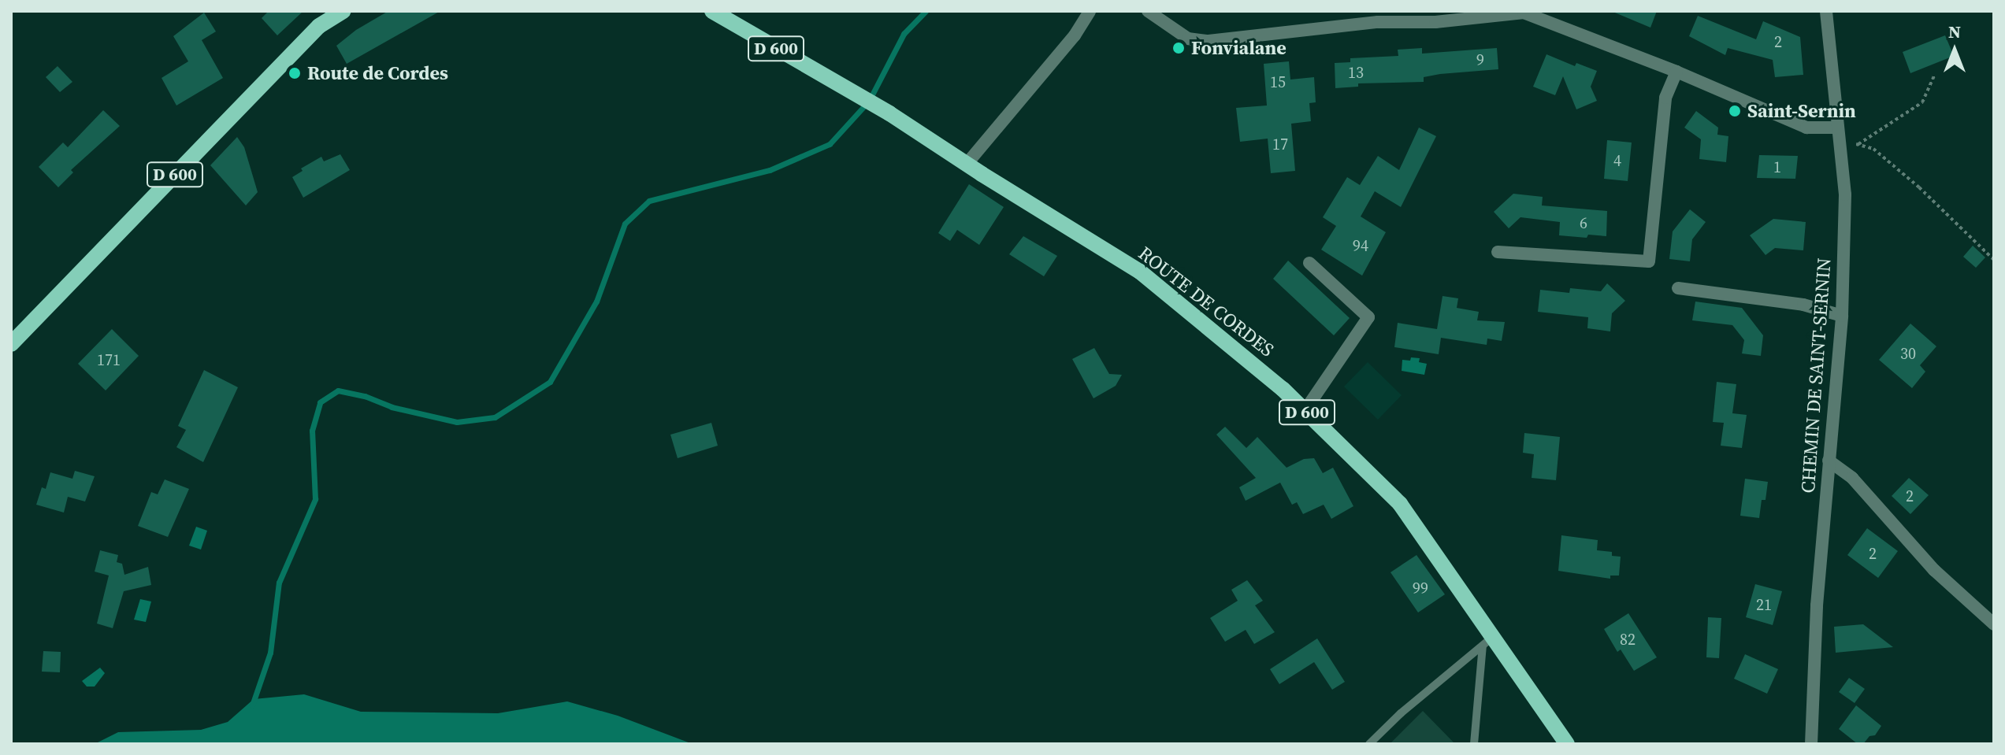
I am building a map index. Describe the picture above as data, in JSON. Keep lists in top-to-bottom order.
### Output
{
  "streets": {
    "main road": ["D 600", "ROUTE DE CORDES"],
    "street": ["CHEMIN DE SAINT-SERNIN"]
  },
  "places": ["Fonvialane", "Route de Cordes", "Saint-Sernin"],
  "house_numbers": [
    "2",
    "9",
    "13",
    "15",
    "17",
    "4",
    "1",
    "6",
    "94",
    "30",
    "171",
    "2",
    "2",
    "99",
    "21",
    "82"
  ],
  "north": "top"
}
